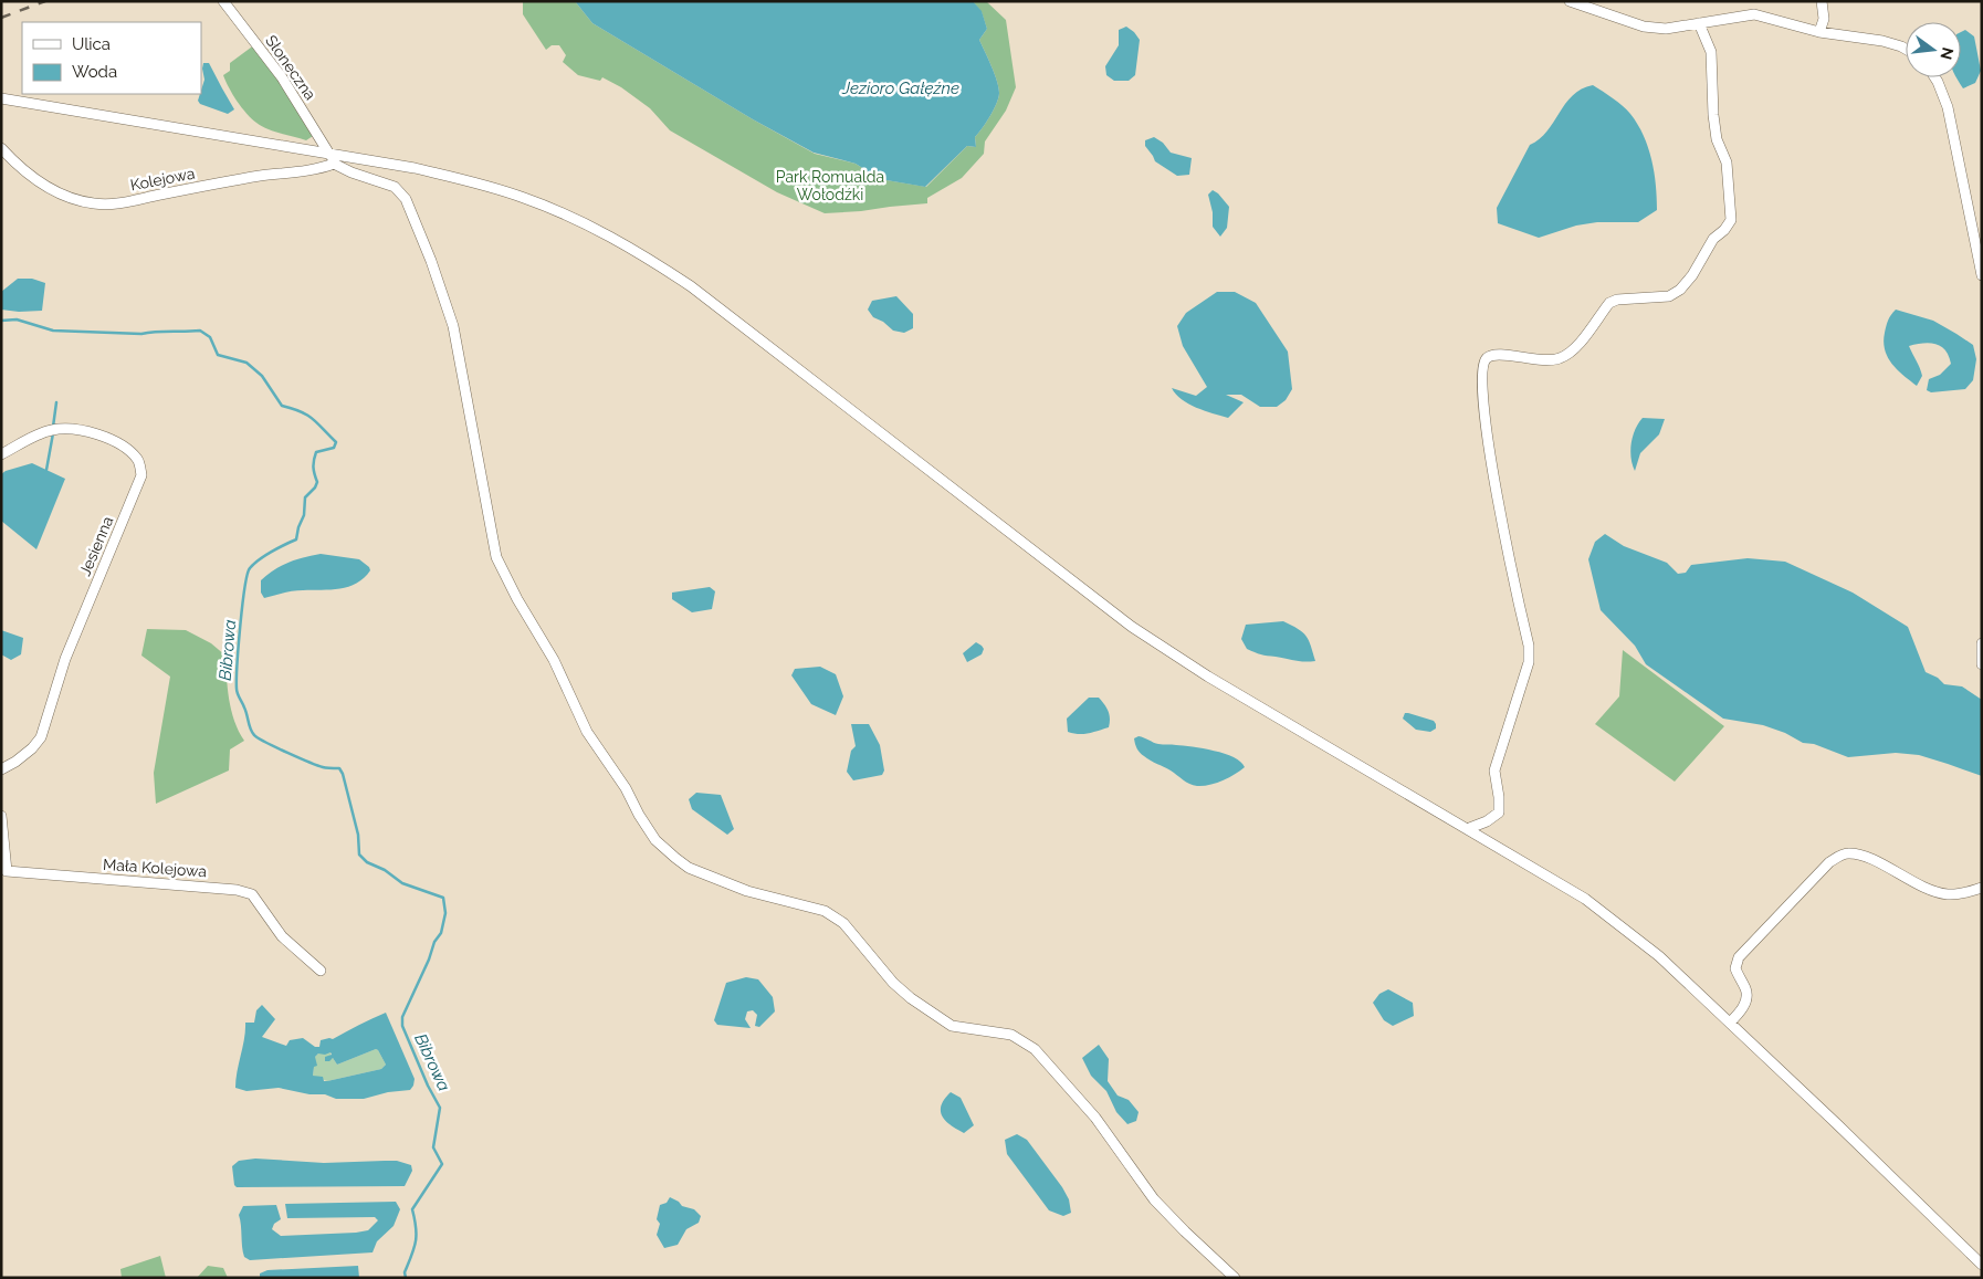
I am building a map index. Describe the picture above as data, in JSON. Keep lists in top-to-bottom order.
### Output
{
  "streets": {
    "street": [
      "Słoneczna",
      "Kolejowa",
      "Jesienna",
      "Mała Kolejowa"
    ]
  },
  "water": ["Jezioro Gałęźne", "Bibrowa"],
  "parks": ["Park Romualda Wołodźki"],
  "legend": ["Ulica", "Woda"],
  "north": "right"
}
